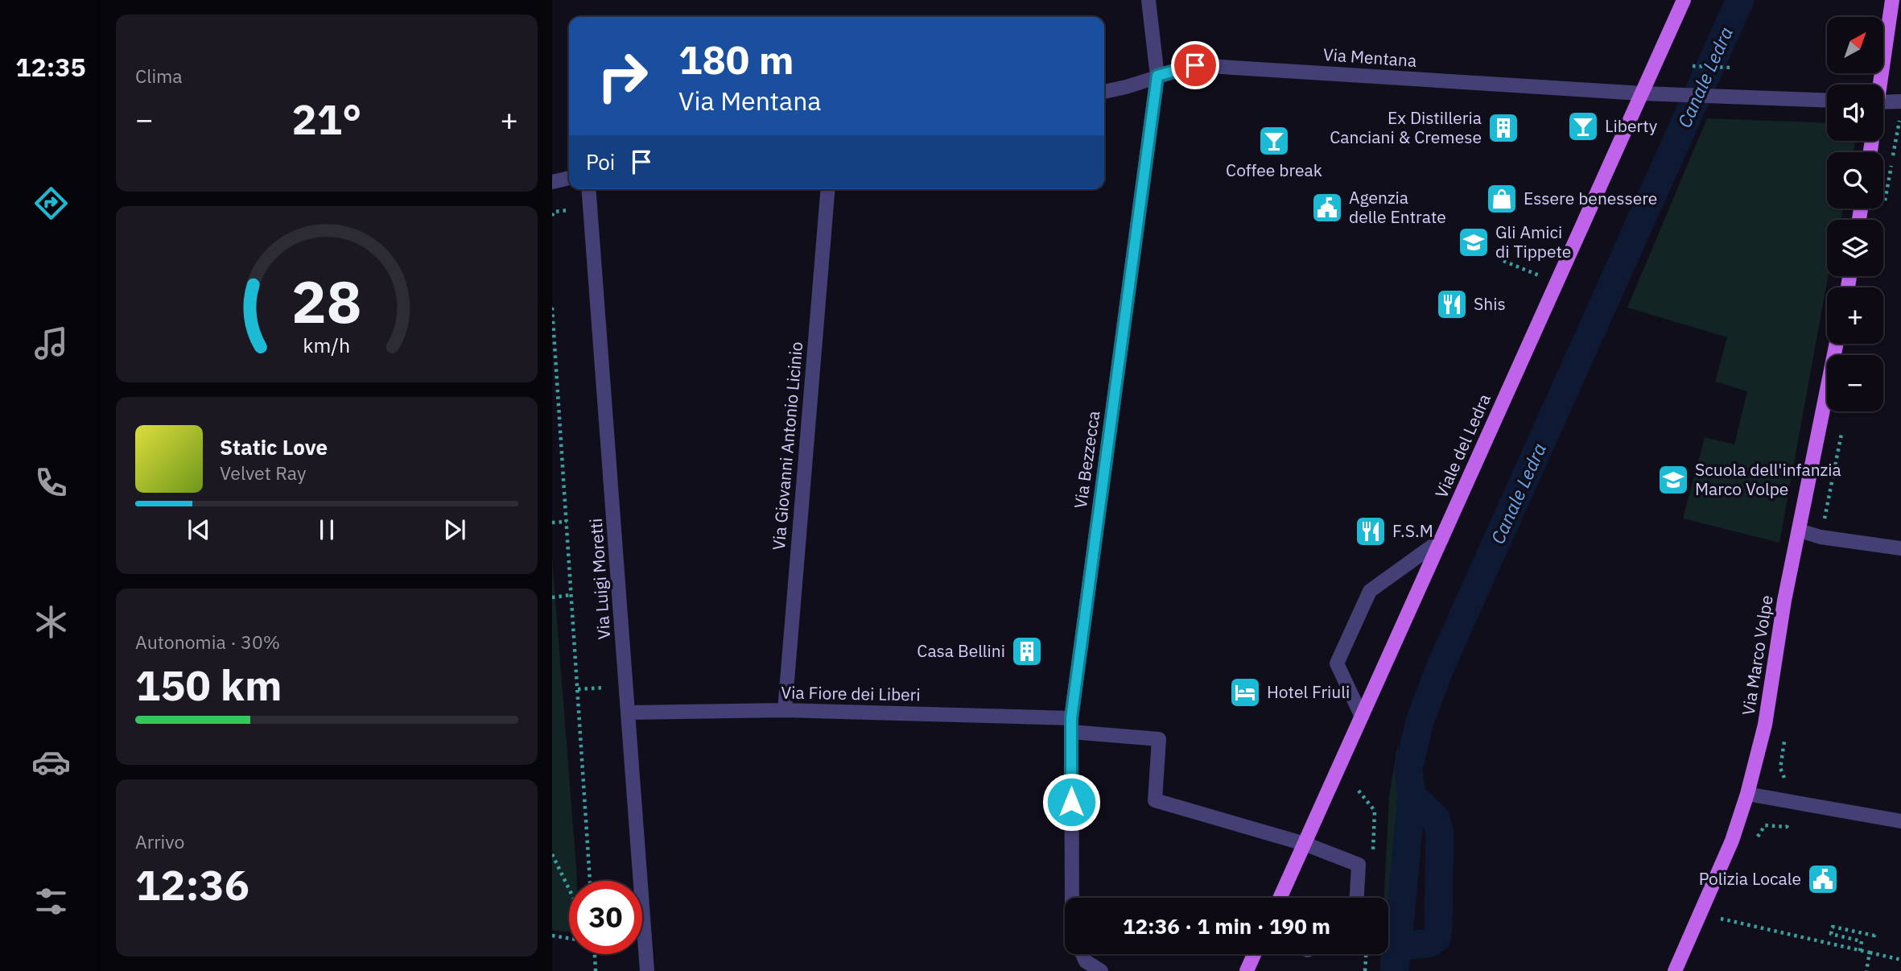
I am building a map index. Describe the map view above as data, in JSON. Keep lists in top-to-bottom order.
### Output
{
  "streets": {
    "main road": ["Viale del Ledra", "Via Marco Volpe"],
    "street": [
      "Via Mentana",
      "Via Giovanni Antonio Licinio",
      "Via Bezzecca",
      "Via Luigi Moretti",
      "Via Fiore dei Liberi"
    ]
  },
  "crossings": [
    ["Via Mentana", "Viale del Ledra"],
    ["Via Mentana", "Via Bezzecca"],
    ["Via Giovanni Antonio Licinio", "Via Fiore dei Liberi"],
    ["Viale del Ledra", "Via Fiore dei Liberi"],
    ["Via Bezzecca", "Via Fiore dei Liberi"],
    ["Via Luigi Moretti", "Via Fiore dei Liberi"]
  ],
  "water": ["Canale Ledra"],
  "places": {
    "bar": ["Liberty", "Coffee break"],
    "building": ["Ex Distilleria Canciani & Cremese", "Casa Bellini"],
    "shop": ["Essere benessere"],
    "public building": ["Agenzia delle Entrate", "Polizia Locale"],
    "school or university": ["Gli Amici di Tippete", "Scuola dell'infanzia Marco Volpe"],
    "restaurant": ["Shis", "F.S.M"],
    "hotel": ["Hotel Friuli"]
  },
  "north": "top right",
  "page": {
    "tabs": "12:35",
    "tile": [
      "Clima",
      ["Autonomia · 30%", "150 km"],
      ["Arrivo", "12:36"]
    ],
    "map_buttons": ["+", "−"],
    "turn": ["180 m", "Via Mentana"],
    "heat": ["−", "21°", "+"],
    "then": "Poi",
    "song": ["Static Love", "Velvet Ray"],
    "limit": "30",
    "trip": "12:36 · 1 min · 190 m",
    "gauge": ["28", "km/h"]
  }
}
